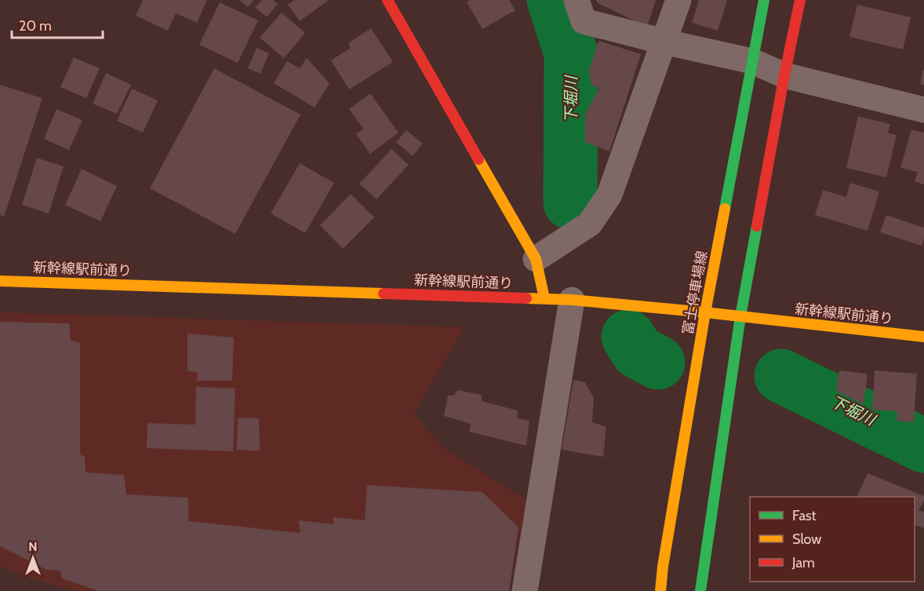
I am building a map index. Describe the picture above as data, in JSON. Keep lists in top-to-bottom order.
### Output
{
  "streets": {
    "street": ["新幹線駅前通り", "富士停車場線"]
  },
  "crossings": [
    ["新幹線駅前通り", "富士停車場線"]
  ],
  "water": ["下堀川"],
  "legend": ["Fast", "Slow", "Jam"],
  "scale_bar": "20 m",
  "north": "top"
}
